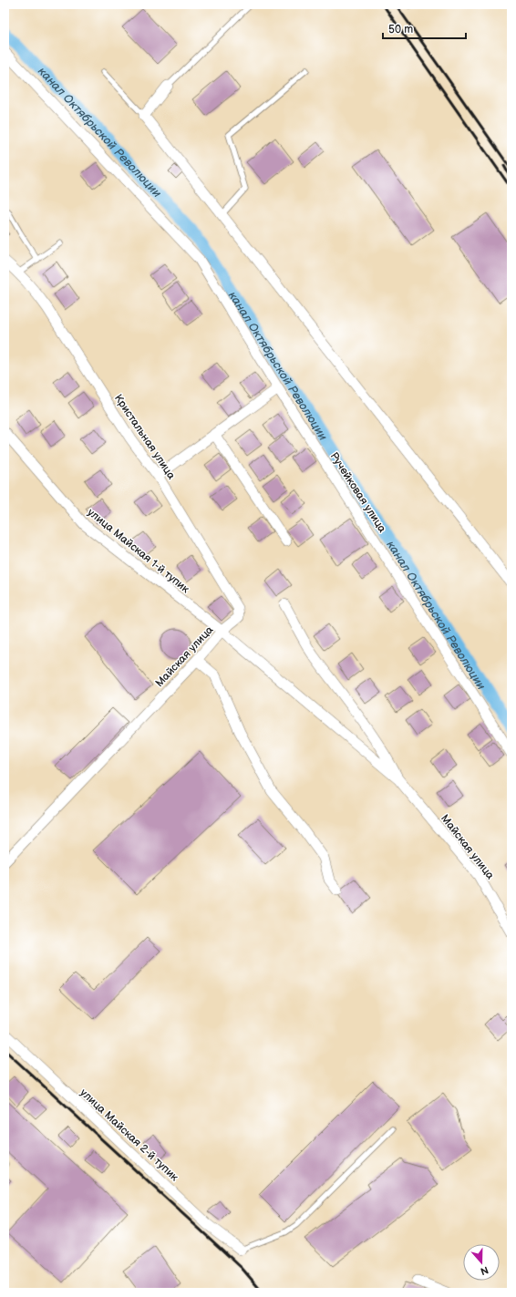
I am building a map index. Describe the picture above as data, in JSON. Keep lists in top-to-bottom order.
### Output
{
  "streets": {
    "street": [
      "Кристальная улица",
      "Ручейковая улица",
      "улица Майская 1-й тупик",
      "Майская улица",
      "улица Майская 2-й тупик"
    ]
  },
  "crossings": [
    ["Кристальная улица", "улица Майская 1-й тупик"],
    ["Кристальная улица", "Майская улица"],
    ["улица Майская 1-й тупик", "Майская улица"]
  ],
  "water": ["канал Октябрьской Революции"],
  "scale_bar": "50 m",
  "north": "bottom"
}
